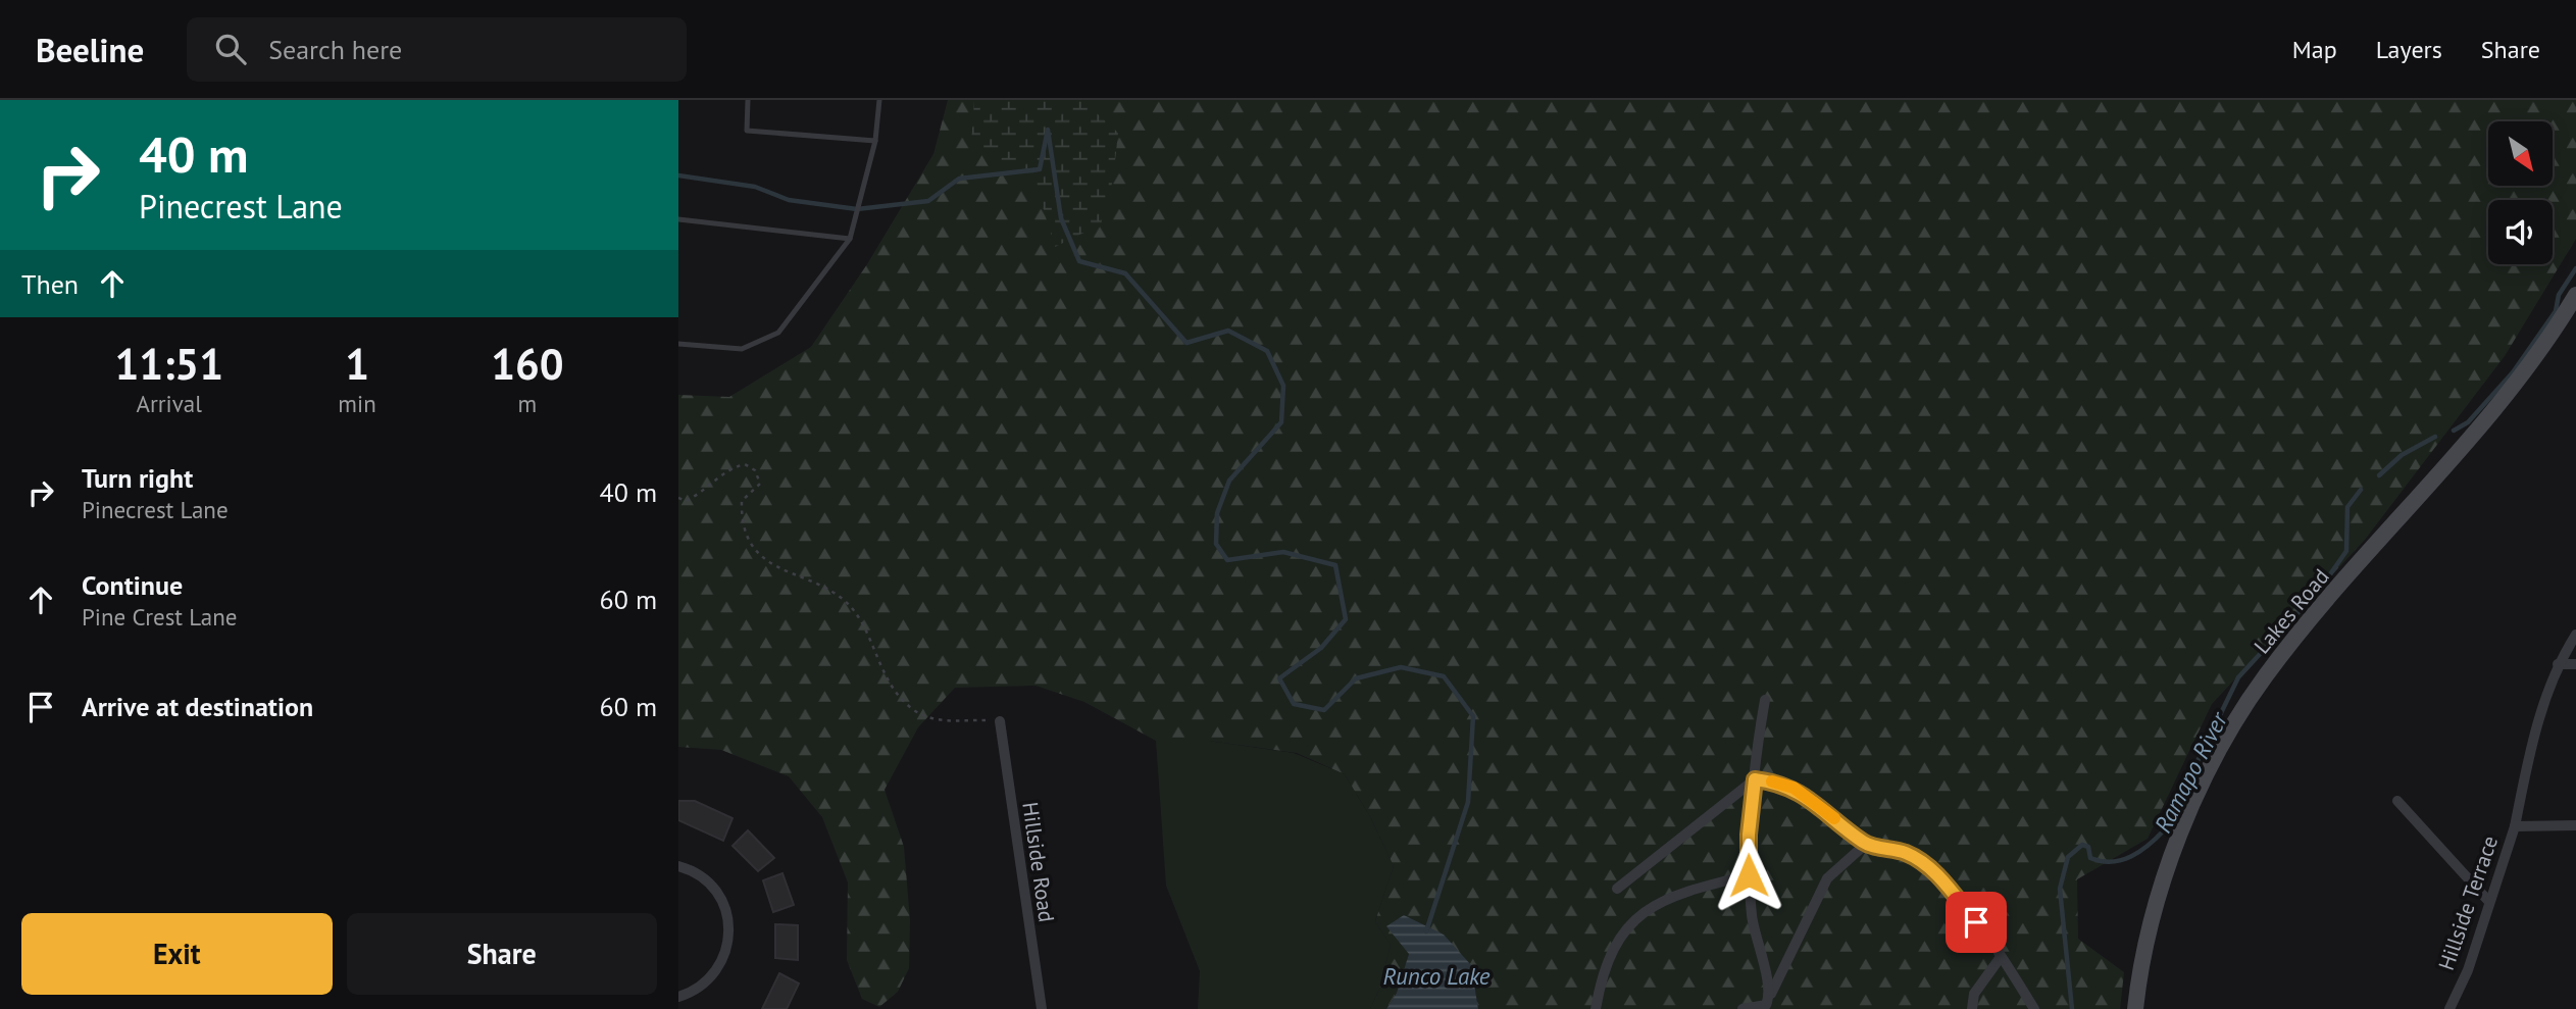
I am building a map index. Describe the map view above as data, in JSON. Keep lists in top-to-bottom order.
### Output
{
  "streets": {
    "main road": ["Lakes Road"],
    "street": ["Hillside Road", "Hillside Terrace"]
  },
  "water": ["Ramapo River", "Runco Lake"],
  "north": "bottom right",
  "page": {
    "header": "Beeline",
    "search": "Search here",
    "nav": ["Map", "Layers", "Share"],
    "turn": ["40 m", "Pinecrest Lane"],
    "then": "Then",
    "eta": [
      "11:51",
      "Arrival",
      "1",
      "min",
      "160",
      "m"
    ],
    "list": [
      {
        "name": "Turn right",
        "note": "Pinecrest Lane",
        "value": "40 m"
      },
      {
        "name": "Continue",
        "note": "Pine Crest Lane",
        "value": "60 m"
      },
      {
        "name": "Arrive at destination",
        "value": "60 m"
      }
    ],
    "buttons": ["Exit", "Share"]
  }
}
